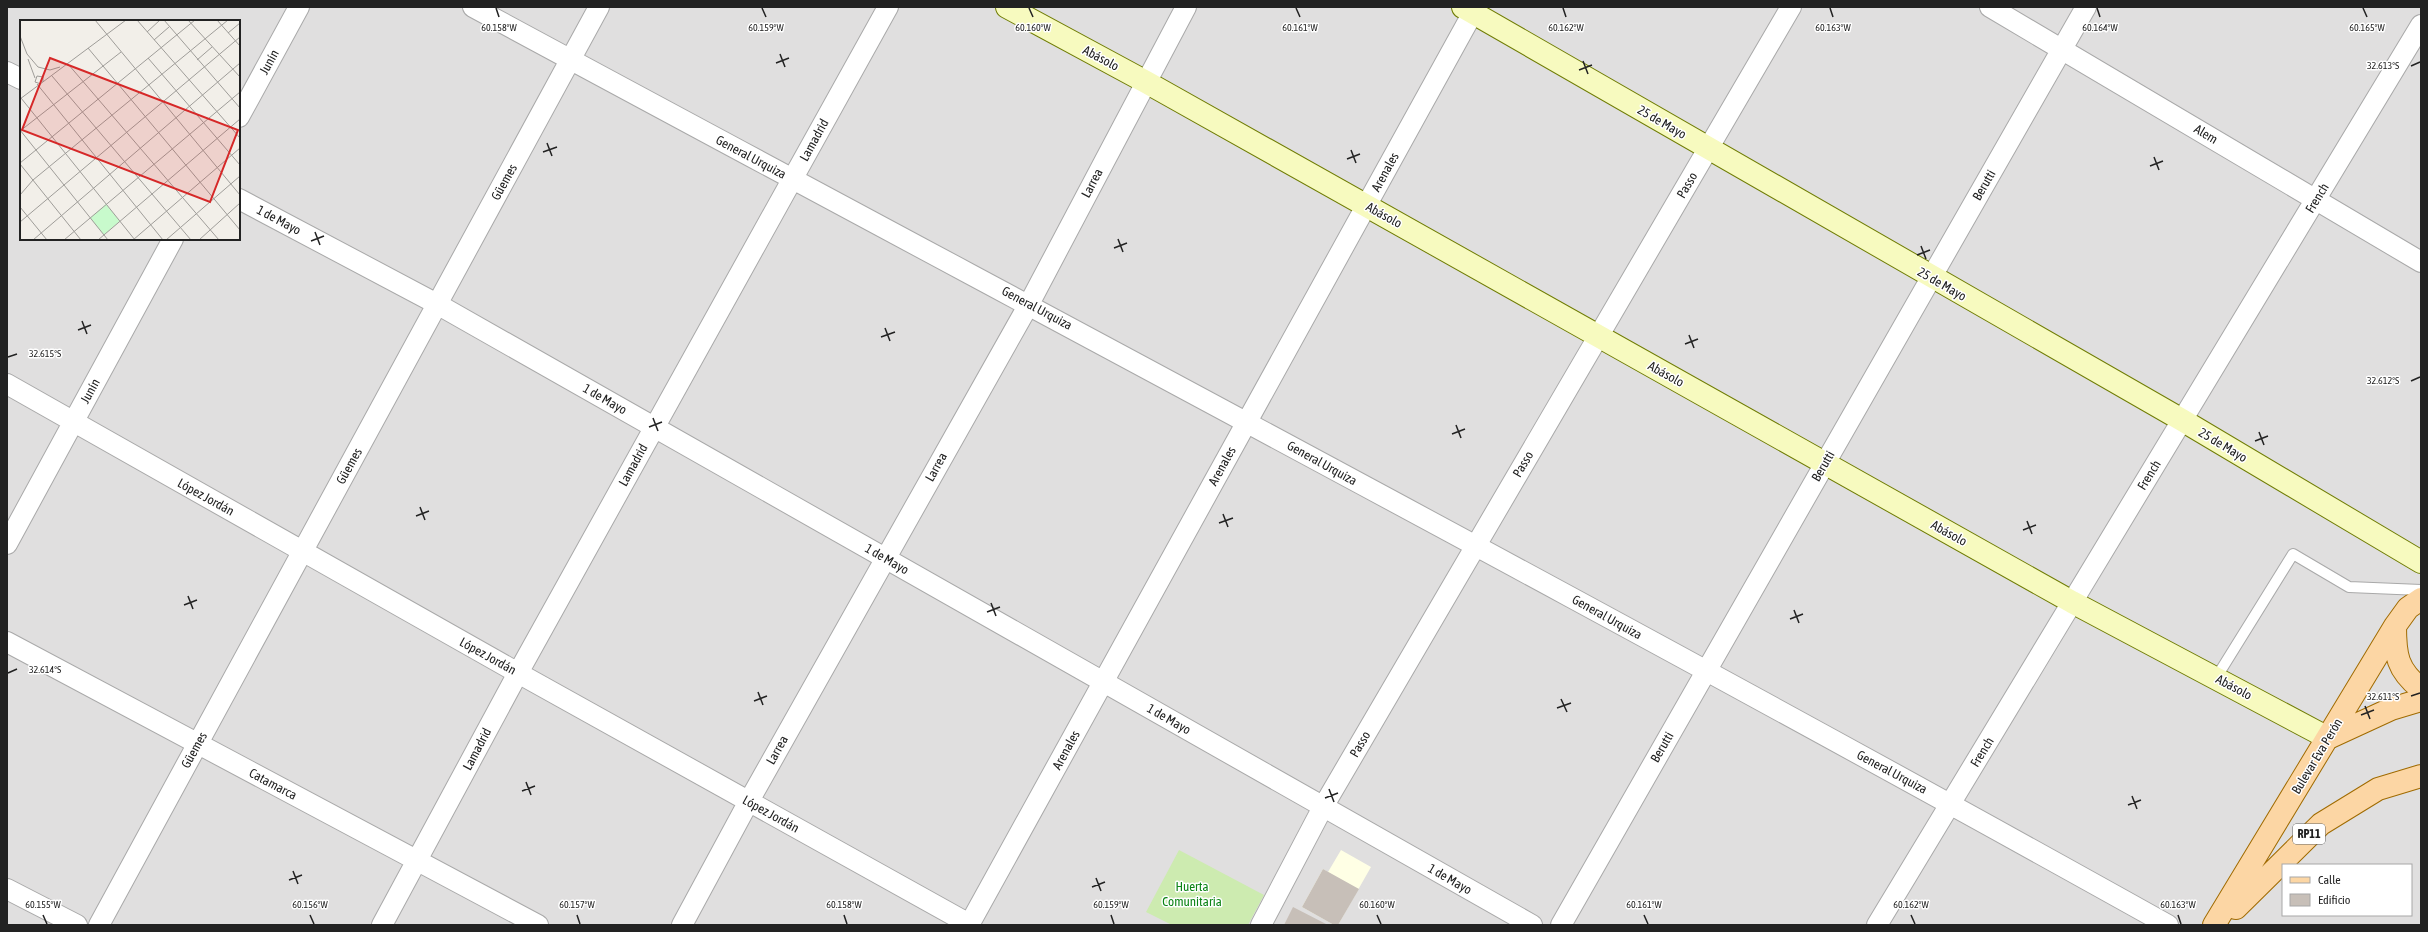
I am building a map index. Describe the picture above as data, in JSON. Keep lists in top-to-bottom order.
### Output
{
  "streets": {
    "main road": ["Bulevar Eva Perón", "RP11"],
    "street": [
      "Abásolo",
      "Junín",
      "25 de Mayo",
      "Alem",
      "Lamadrid",
      "General Urquiza",
      "Arenales",
      "Güemes",
      "Larrea",
      "Passo",
      "Berutti",
      "French",
      "1 de Mayo",
      "López Jordán",
      "Catamarca"
    ]
  },
  "crossings": [
    ["Abásolo", "Arenales"],
    ["Abásolo", "Larrea"],
    ["Abásolo", "Passo"],
    ["Abásolo", "Berutti"],
    ["Abásolo", "French"],
    ["Abásolo", "Bulevar Eva Perón"],
    ["Junín", "López Jordán"],
    ["25 de Mayo", "Arenales"],
    ["25 de Mayo", "Passo"],
    ["25 de Mayo", "Berutti"],
    ["25 de Mayo", "French"],
    ["Alem", "Berutti"],
    ["Alem", "French"],
    ["Lamadrid", "General Urquiza"],
    ["Lamadrid", "1 de Mayo"],
    ["Lamadrid", "López Jordán"],
    ["Lamadrid", "Catamarca"],
    ["General Urquiza", "Arenales"],
    ["General Urquiza", "Güemes"],
    ["General Urquiza", "Larrea"],
    ["General Urquiza", "Passo"],
    ["General Urquiza", "Berutti"],
    ["General Urquiza", "French"],
    ["Arenales", "1 de Mayo"],
    ["Arenales", "López Jordán"],
    ["Güemes", "1 de Mayo"],
    ["Güemes", "López Jordán"],
    ["Güemes", "Catamarca"],
    ["Larrea", "1 de Mayo"],
    ["Larrea", "López Jordán"],
    ["Passo", "1 de Mayo"]
  ],
  "parks": ["Huerta Comunitaria"],
  "legend": ["Calle", "Edificio"],
  "coordinates": [
    "60.159°W",
    "60.160°W",
    "60.162°W",
    "60.165°W",
    "60.158°W",
    "60.161°W",
    "60.163°W",
    "60.164°W",
    "32.613°S",
    "32.615°S",
    "32.612°S",
    "32.614°S",
    "32.611°S",
    "60.155°W",
    "60.156°W",
    "60.157°W"
  ]
}
